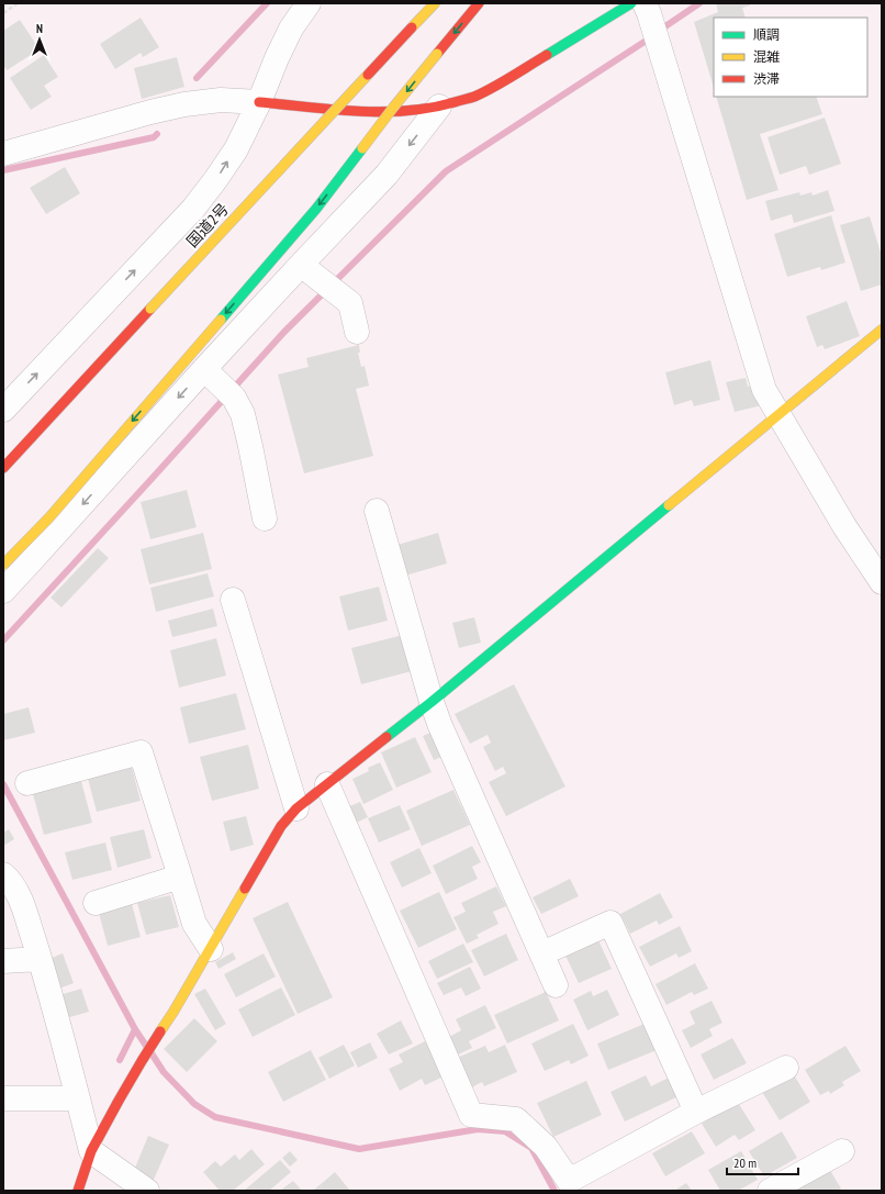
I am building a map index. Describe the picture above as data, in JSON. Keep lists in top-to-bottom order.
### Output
{
  "streets": {
    "main road": ["国道2号"]
  },
  "legend": ["順調", "混雑", "渋滞"],
  "scale_bar": "20 m",
  "north": "top"
}
